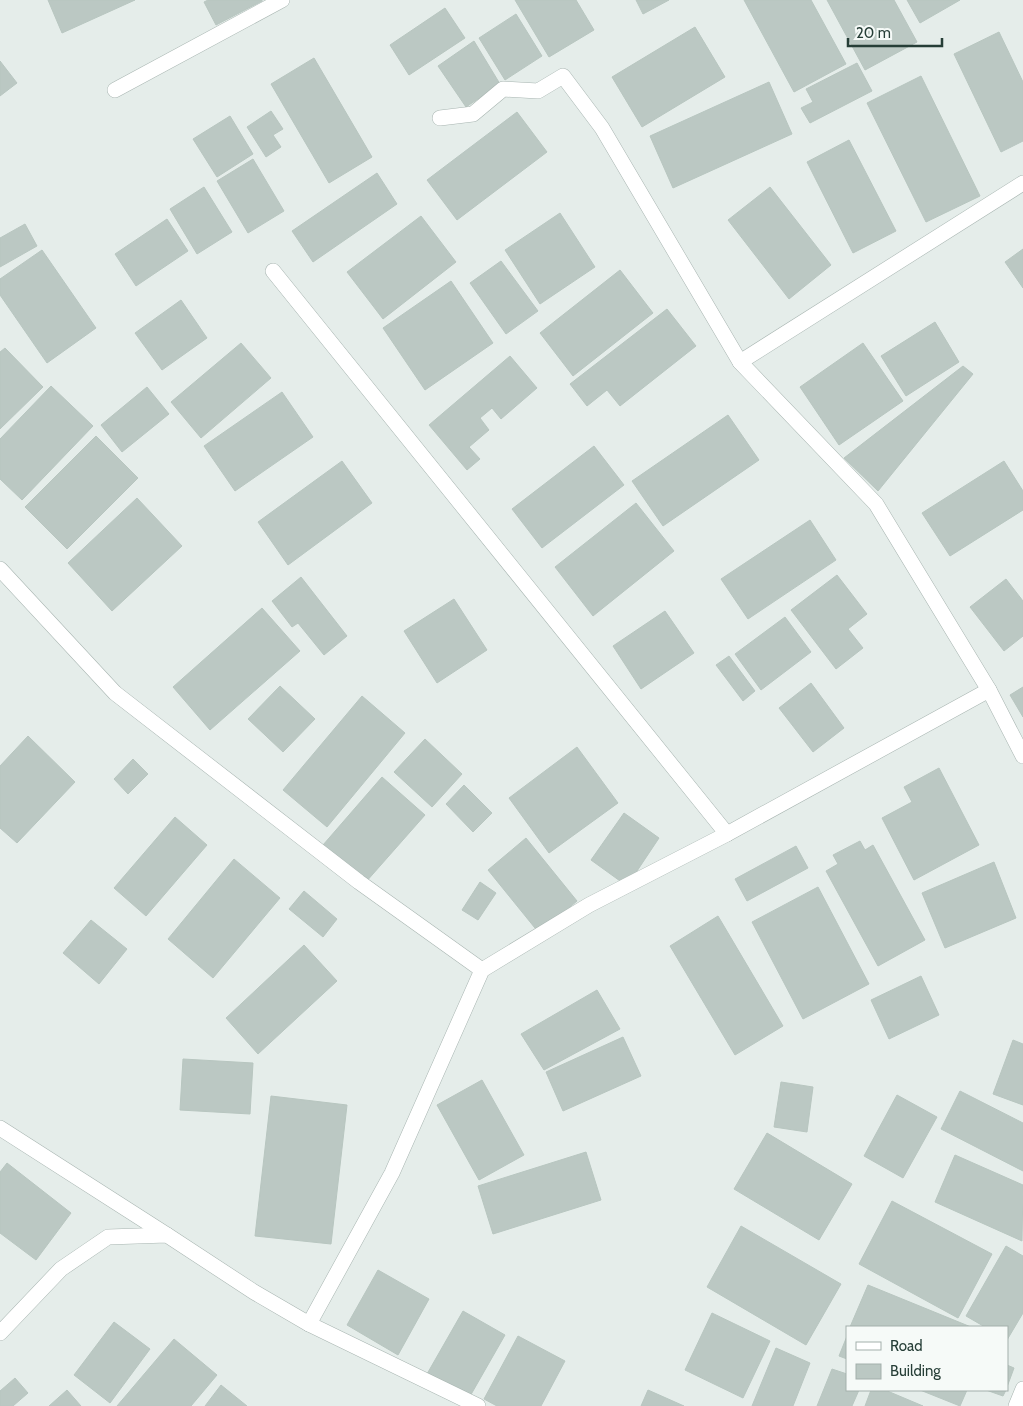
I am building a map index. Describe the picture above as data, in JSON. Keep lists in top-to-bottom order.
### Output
{
  "legend": ["Road", "Building"],
  "scale_bar": "20 m"
}
